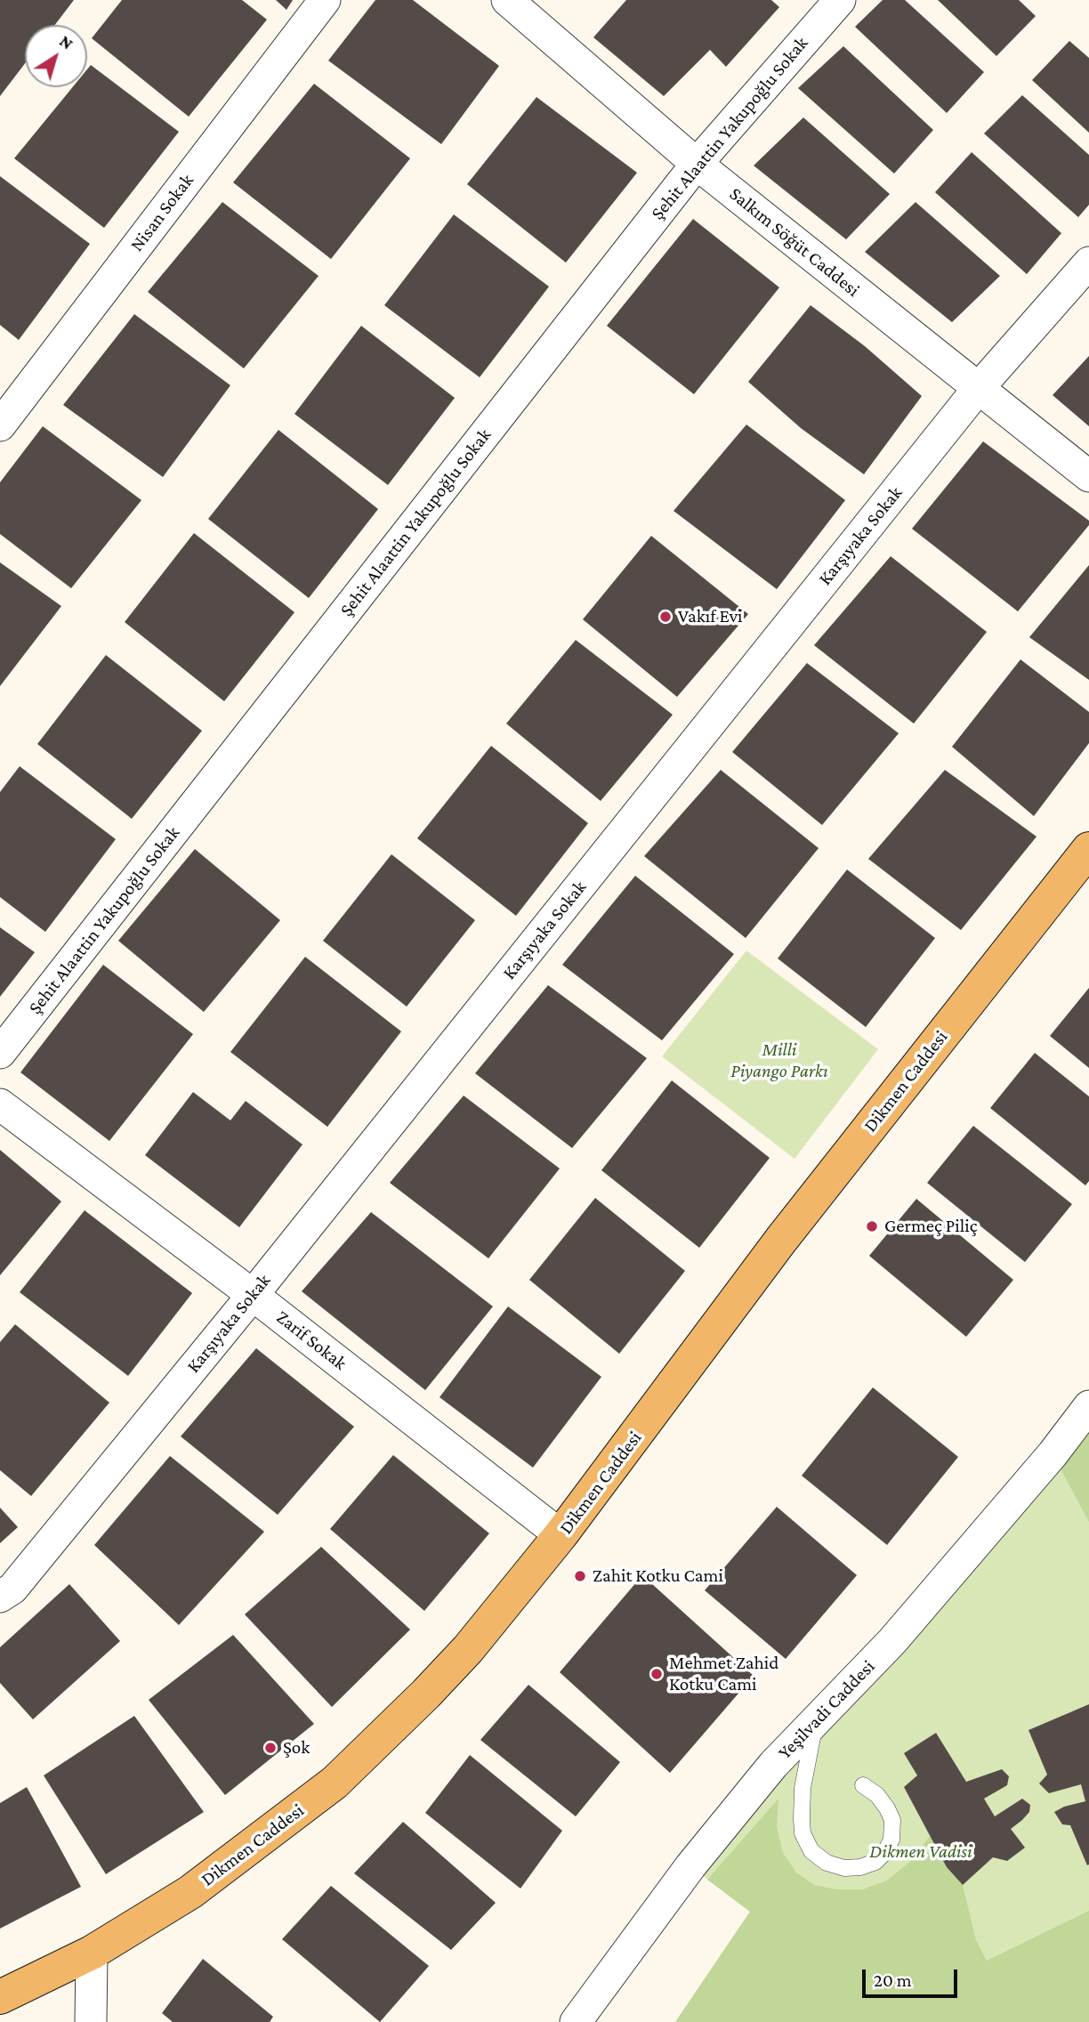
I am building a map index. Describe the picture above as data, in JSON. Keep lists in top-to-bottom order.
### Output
{
  "streets": {
    "main road": ["Dikmen Caddesi"],
    "street": [
      "Şehit Alaattin Yakupoğlu Sokak",
      "Nisan Sokak",
      "Salkım Söğüt Caddesi",
      "Karşıyaka Sokak",
      "Zarif Sokak",
      "Yeşilvadi Caddesi"
    ]
  },
  "crossings": [
    ["Şehit Alaattin Yakupoğlu Sokak", "Salkım Söğüt Caddesi"],
    ["Salkım Söğüt Caddesi", "Karşıyaka Sokak"],
    ["Karşıyaka Sokak", "Zarif Sokak"],
    ["Dikmen Caddesi", "Zarif Sokak"]
  ],
  "parks": ["Milli Piyango Parkı", "Dikmen Vadisi"],
  "places": [
    "Vakıf Evi",
    "Germeç Piliç",
    "Zahit Kotku Cami",
    "Mehmet Zahid Kotku Cami",
    "Şok"
  ],
  "scale_bar": "20 m",
  "north": "top right"
}
